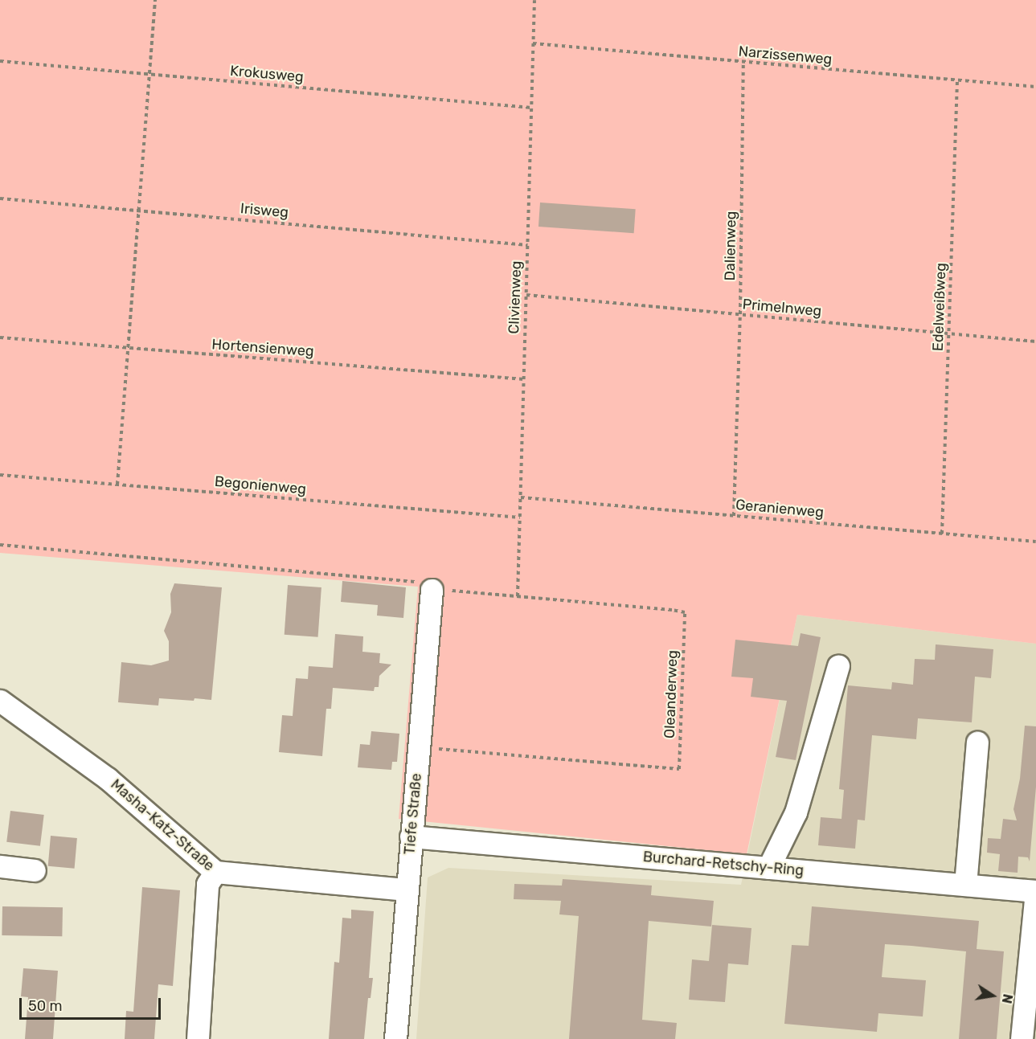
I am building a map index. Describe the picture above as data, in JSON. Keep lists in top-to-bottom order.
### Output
{
  "streets": {
    "street": ["Tiefe Straße", "Masha-Katz-Straße", "Burchard-Retschy-Ring"],
    "path": [
      "Narzissenweg",
      "Krokusweg",
      "Irisweg",
      "Dalienweg",
      "Clivienweg",
      "Edelweißweg",
      "Primelnweg",
      "Hortensienweg",
      "Begonienweg",
      "Geranienweg",
      "Oleanderweg"
    ]
  },
  "crossings": [
    ["Narzissenweg", "Dalienweg"],
    ["Narzissenweg", "Clivienweg"],
    ["Narzissenweg", "Edelweißweg"],
    ["Krokusweg", "Clivienweg"],
    ["Irisweg", "Clivienweg"],
    ["Dalienweg", "Primelnweg"],
    ["Dalienweg", "Geranienweg"],
    ["Clivienweg", "Primelnweg"],
    ["Clivienweg", "Hortensienweg"],
    ["Clivienweg", "Begonienweg"],
    ["Clivienweg", "Geranienweg"],
    ["Clivienweg", "Oleanderweg"],
    ["Edelweißweg", "Primelnweg"],
    ["Edelweißweg", "Geranienweg"],
    ["Oleanderweg", "Tiefe Straße"],
    ["Tiefe Straße", "Masha-Katz-Straße"],
    ["Tiefe Straße", "Burchard-Retschy-Ring"]
  ],
  "scale_bar": "50 m",
  "north": "right"
}
